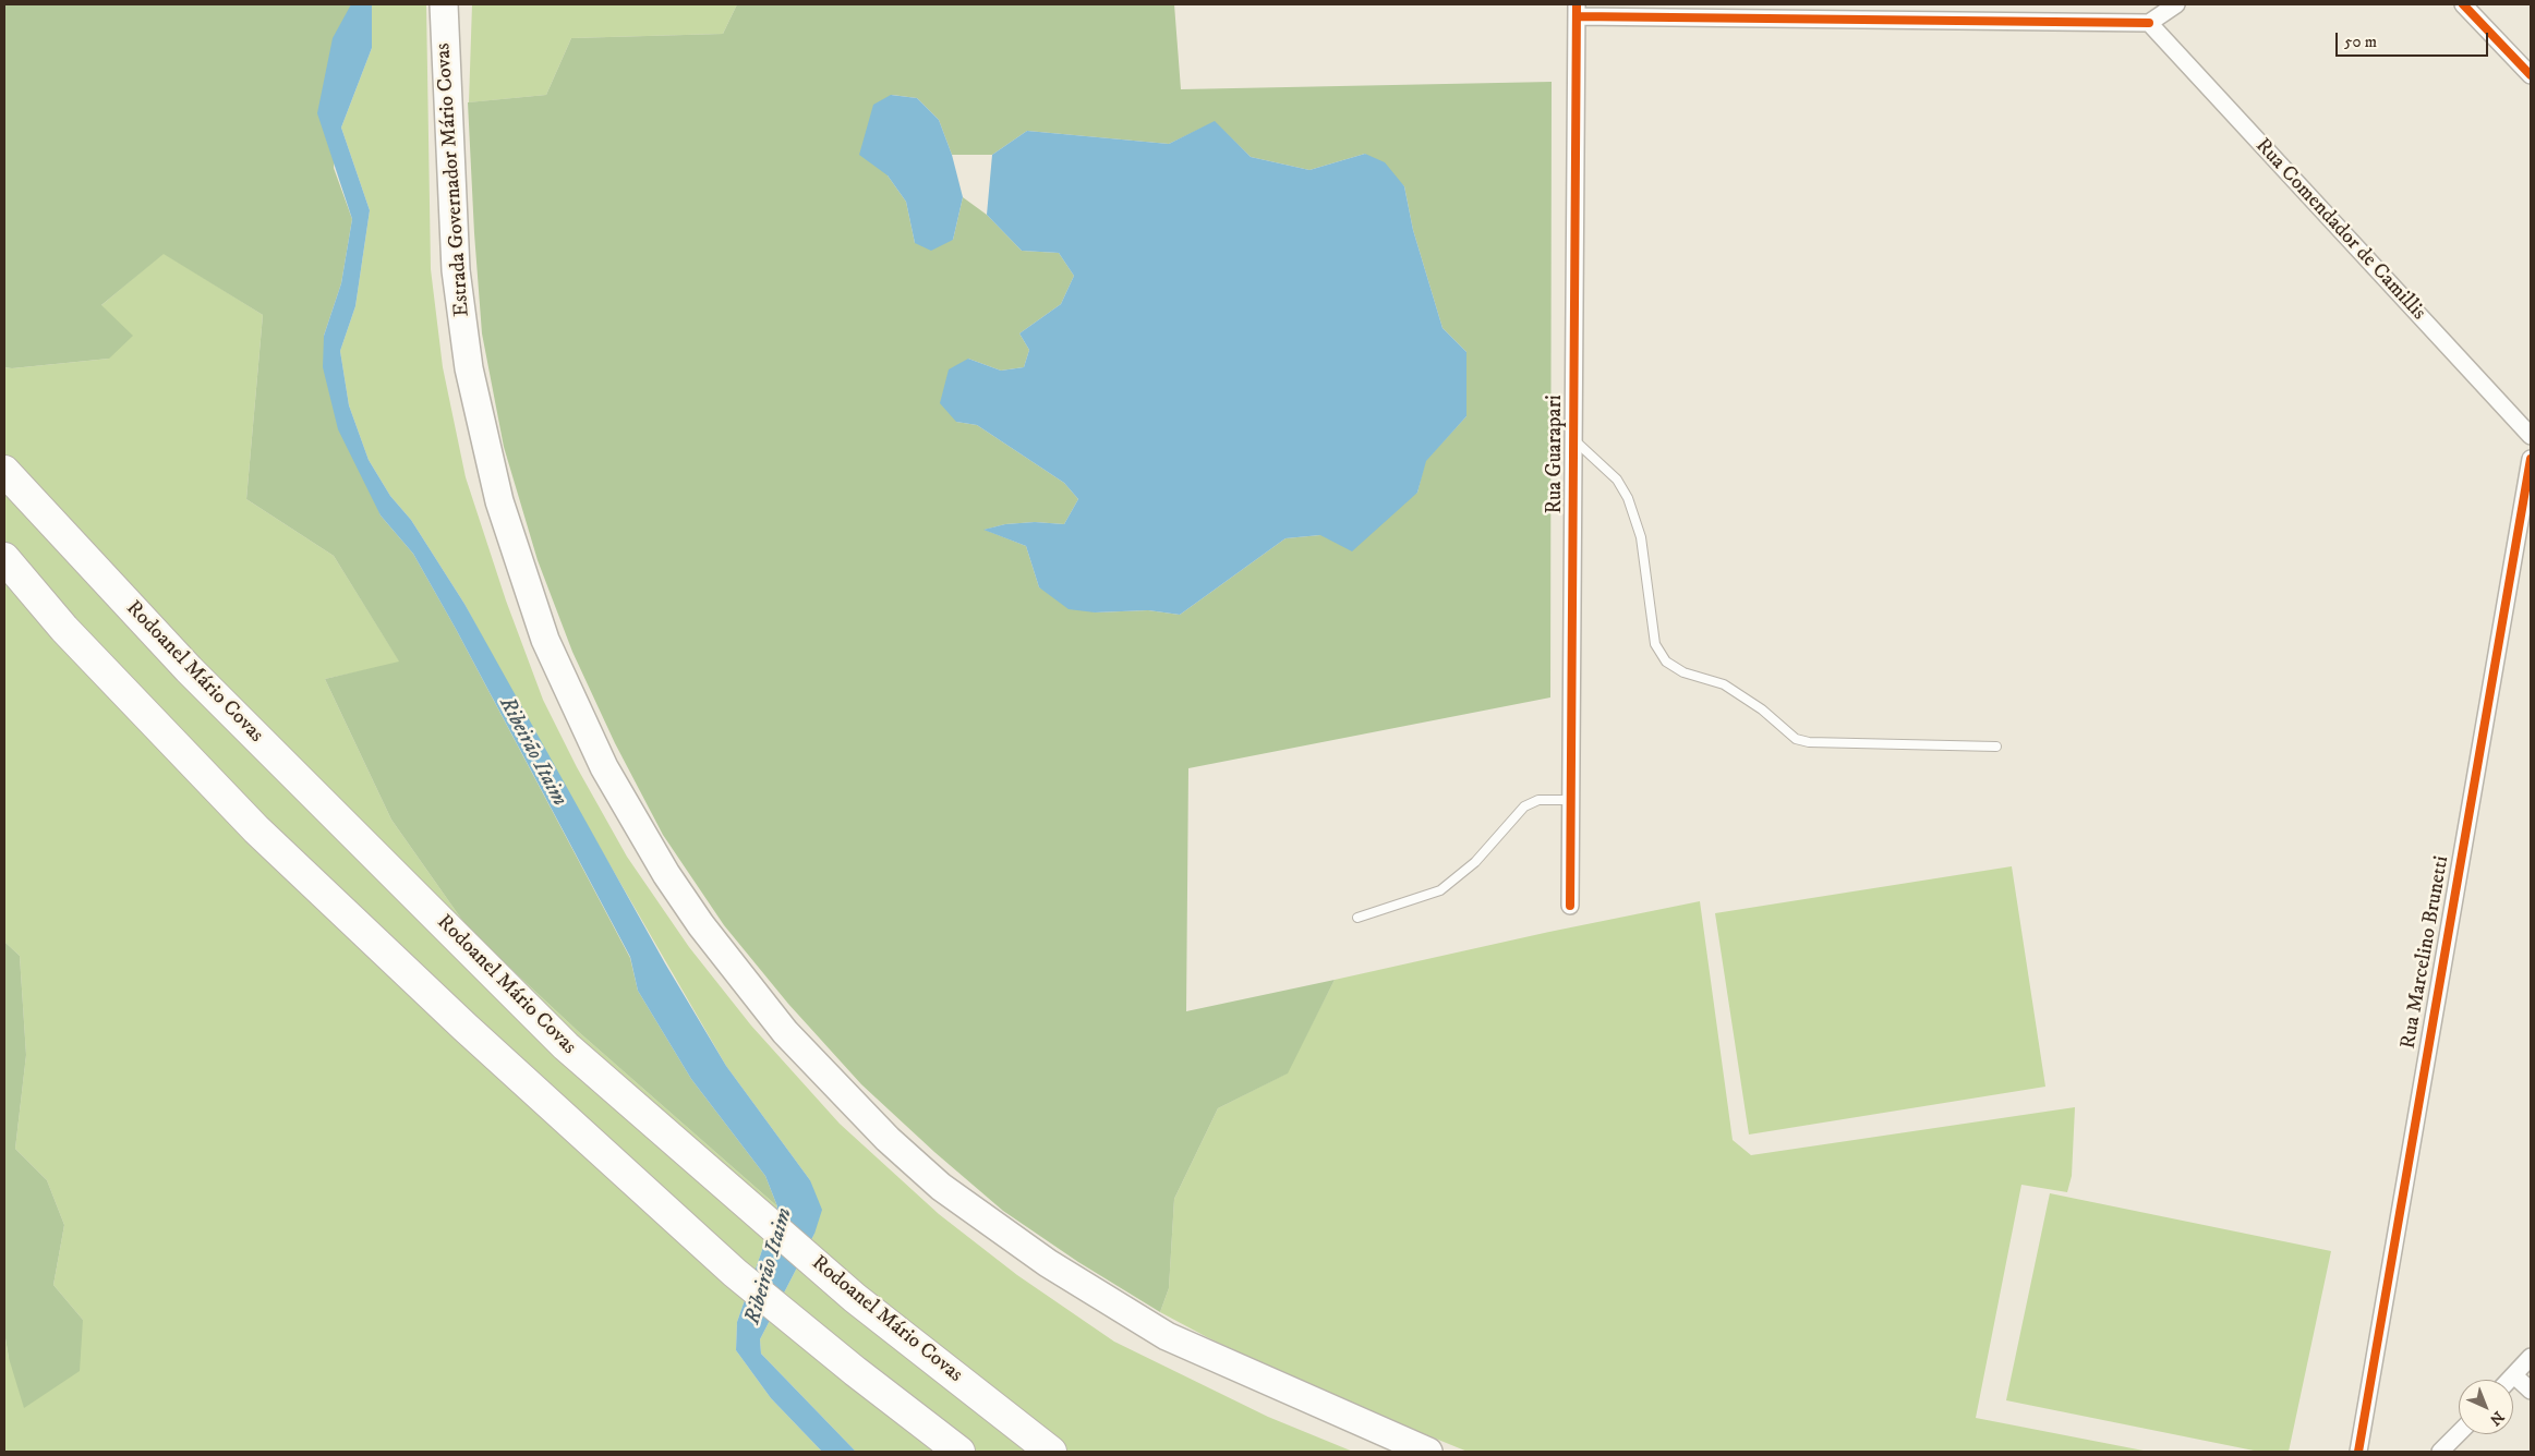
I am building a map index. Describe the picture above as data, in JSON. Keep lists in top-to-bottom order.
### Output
{
  "streets": {
    "highway": ["Estrada Governador Mário Covas", "Rodoanel Mário Covas"],
    "street": ["Rua Comendador de Camillis", "Rua Guarapari", "Rua Marcelino Brunetti"]
  },
  "water": ["Ribeirão Itaim"],
  "scale_bar": "50 m",
  "north": "bottom right"
}
